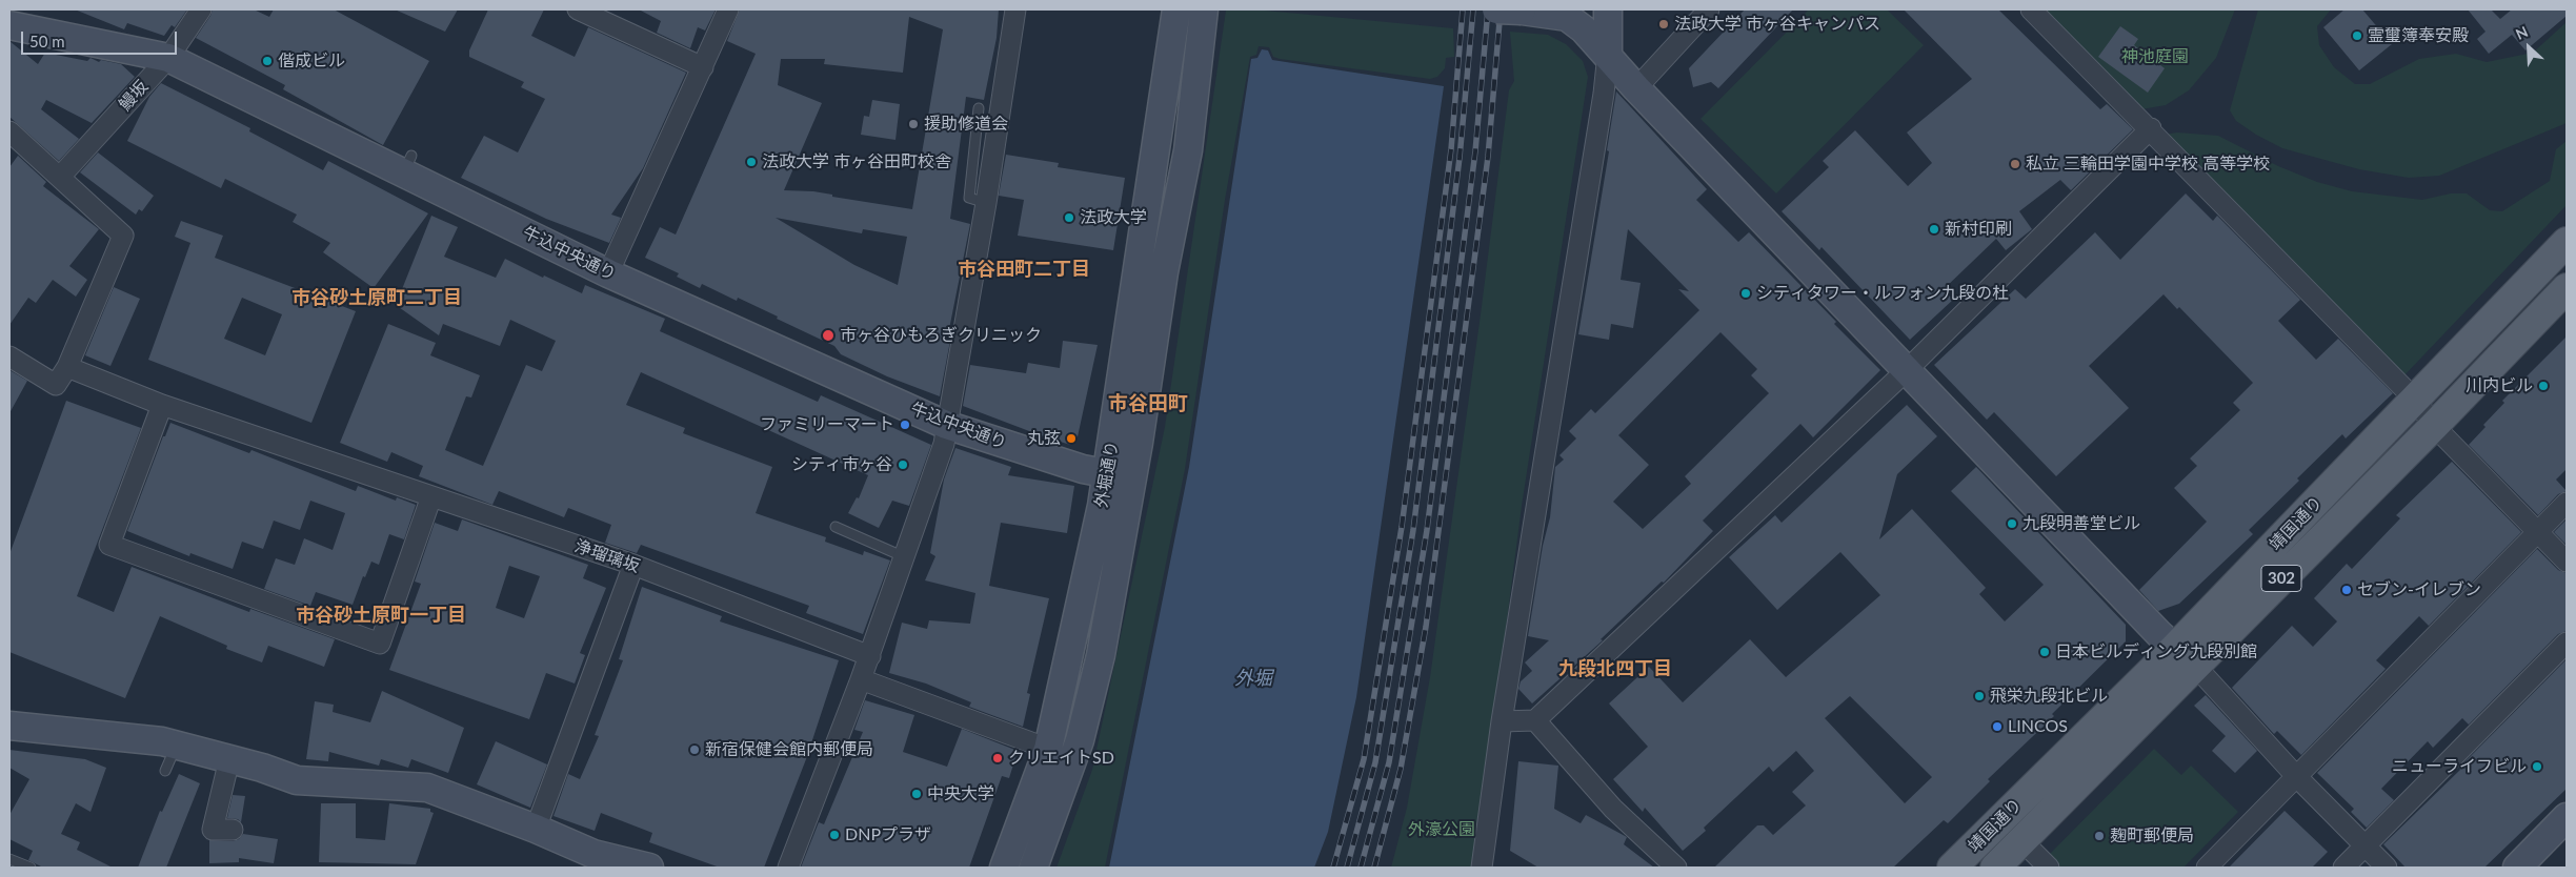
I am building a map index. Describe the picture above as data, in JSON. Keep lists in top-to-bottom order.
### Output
{
  "streets": {
    "main road": ["靖国通り", "302"],
    "street": [
      "鰻坂",
      "牛込中央通り",
      "外堀通り",
      "浄瑠璃坂"
    ]
  },
  "crossings": [
    ["鰻坂", "牛込中央通り"],
    ["牛込中央通り", "外堀通り"]
  ],
  "districts": [
    "市谷田町二丁目",
    "市谷砂土原町二丁目",
    "市谷田町",
    "市谷砂土原町一丁目",
    "九段北四丁目"
  ],
  "water": ["外堀"],
  "parks": ["神池庭園", "外濠公園"],
  "places": [
    "法政大学 市ヶ谷キャンパス",
    "霊璽簿奉安殿",
    "偕成ビル",
    "援助修道会",
    "法政大学 市ヶ谷田町校舎",
    "私立 三輪田学園中学校 高等学校",
    "法政大学",
    "新村印刷",
    "シティタワー・ルフォン九段の杜",
    "市ヶ谷ひもろぎクリニック",
    "川内ビル",
    "ファミリーマート",
    "丸弦",
    "シティ市ヶ谷",
    "九段明善堂ビル",
    "セブン-イレブン",
    "日本ビルディング九段別館",
    "飛栄九段北ビル",
    "LINCOS",
    "新宿保健会館内郵便局",
    "クリエイトSD",
    "ニューライフビル",
    "中央大学",
    "DNPプラザ",
    "麹町郵便局"
  ],
  "scale_bar": "50 m",
  "north": "top left"
}
